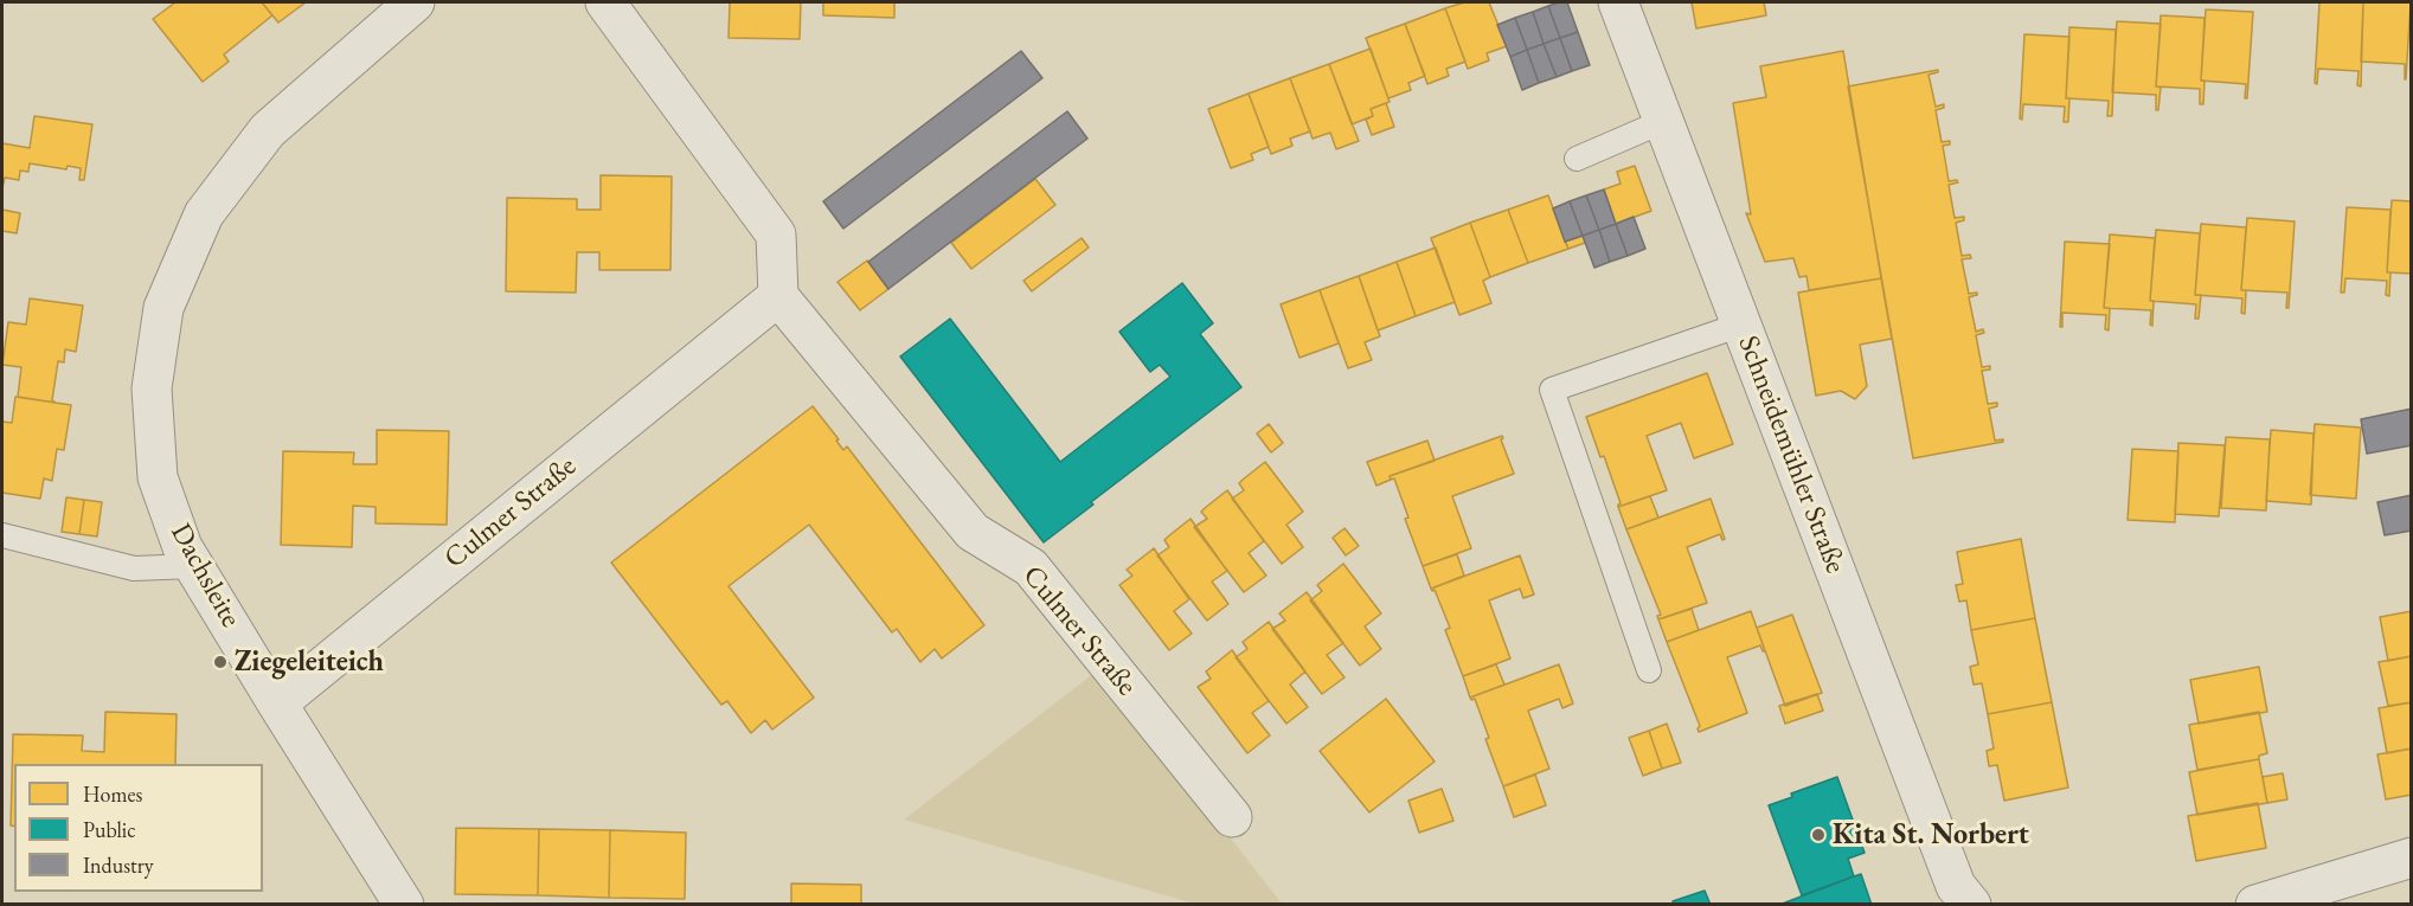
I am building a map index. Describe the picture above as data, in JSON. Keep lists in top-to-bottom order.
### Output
{
  "streets": {
    "street": ["Schneidemühler Straße", "Culmer Straße", "Dachsleite"]
  },
  "crossings": [
    ["Culmer Straße", "Dachsleite"]
  ],
  "places": ["Ziegeleiteich", "Kita St. Norbert"],
  "legend": ["Homes", "Public", "Industry"]
}
